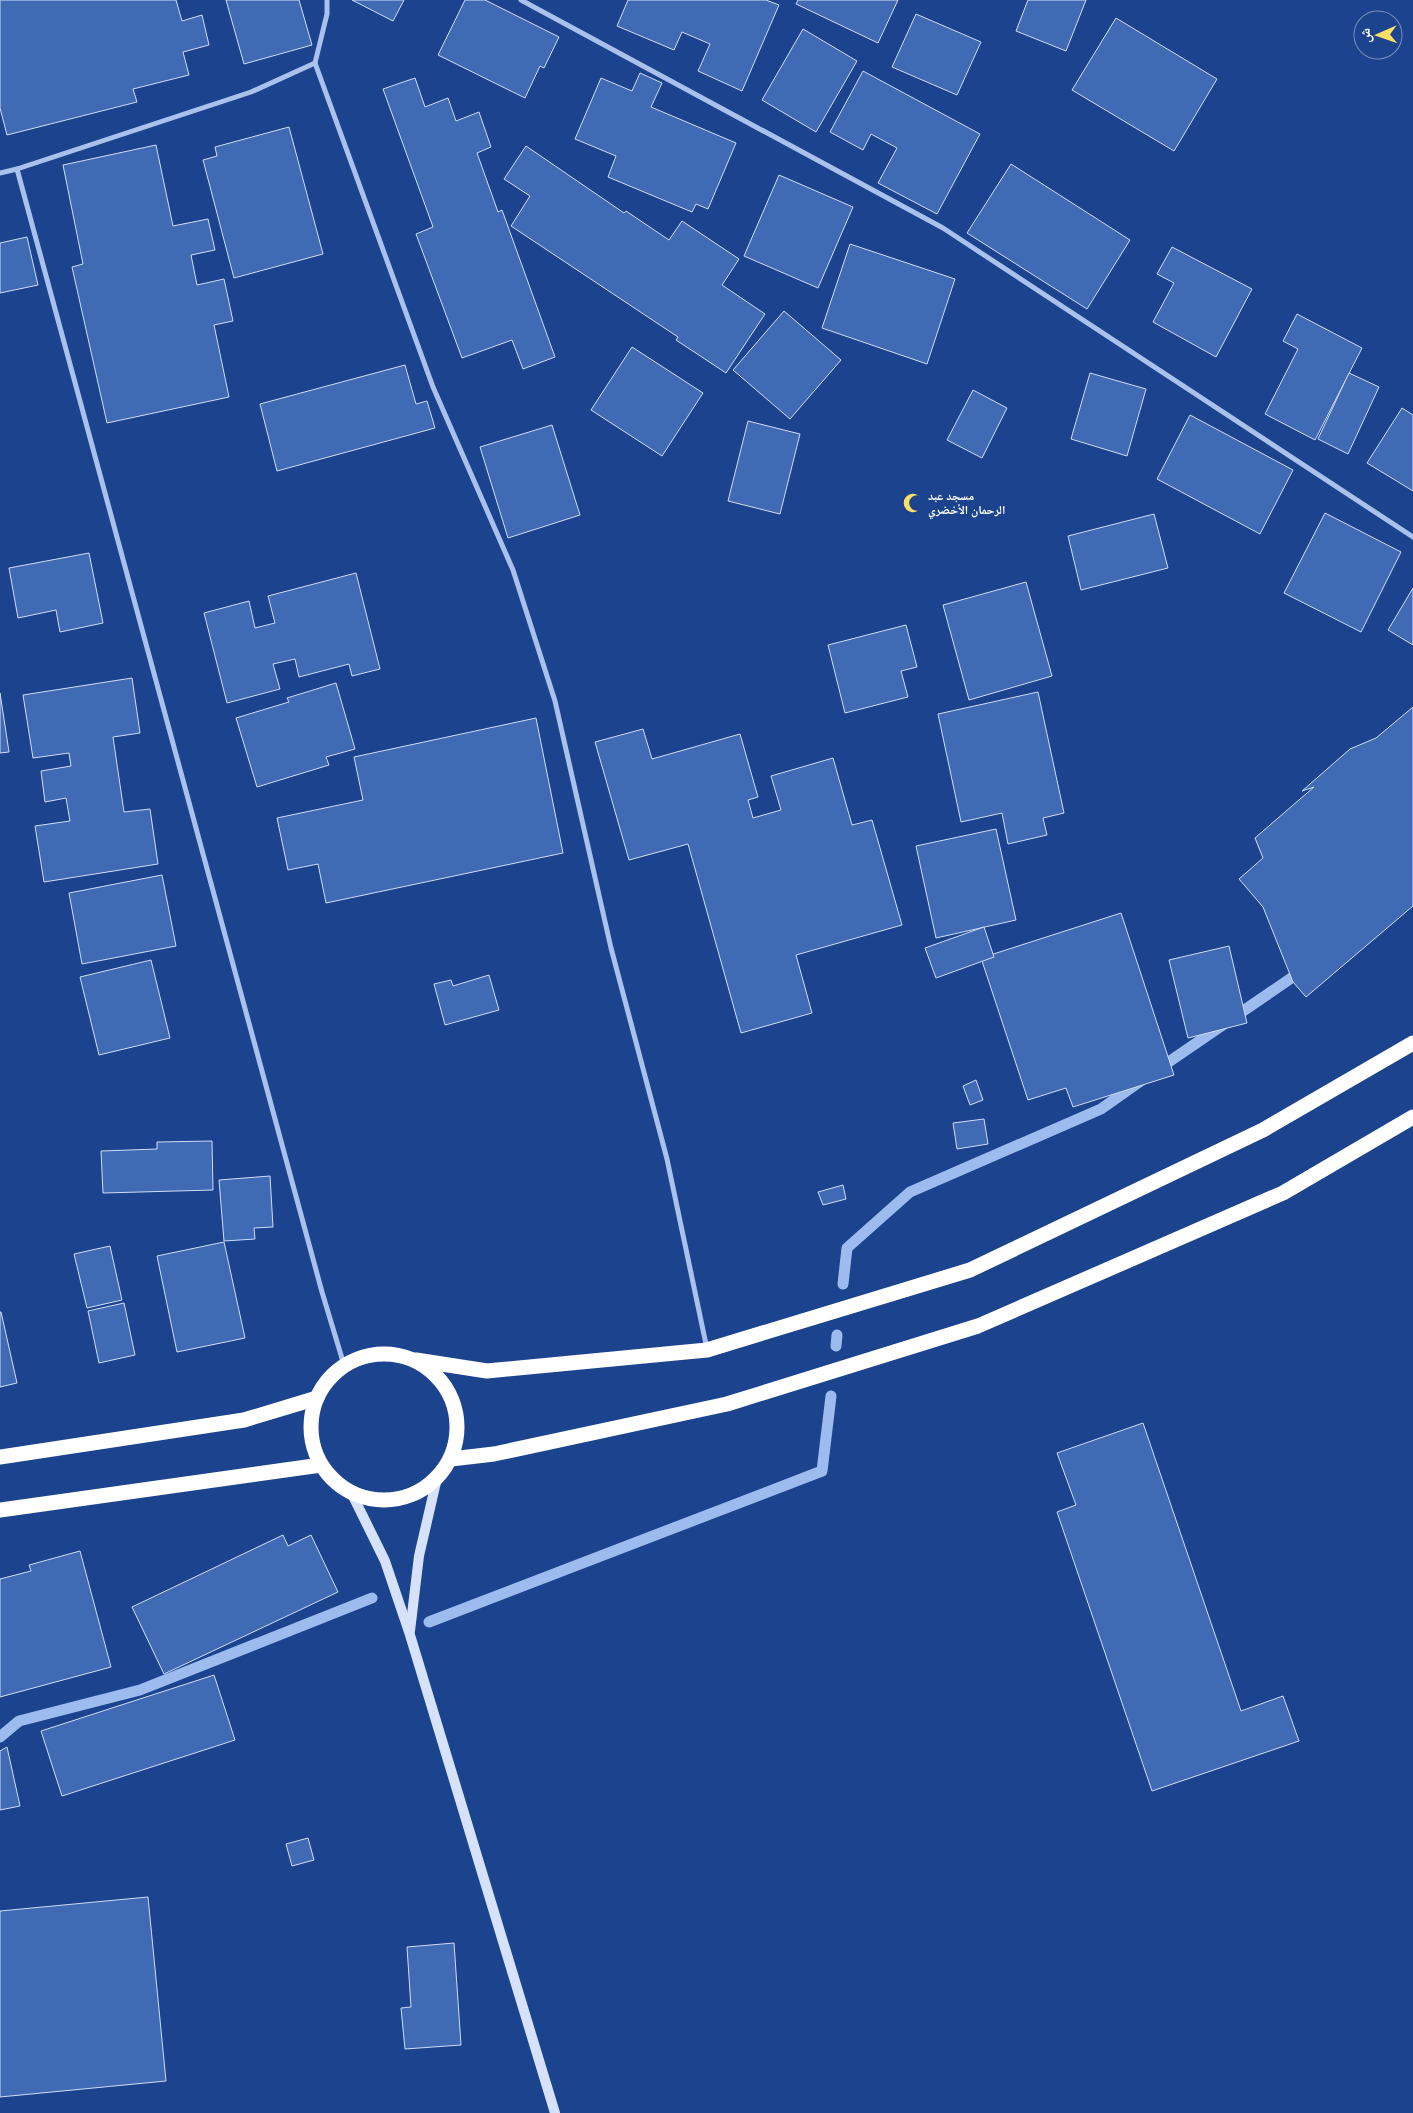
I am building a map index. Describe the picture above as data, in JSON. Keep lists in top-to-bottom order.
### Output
{
  "places": {
    "mosque": ["مسجد عبد الرحمان الأخضري"]
  },
  "north": "left"
}
